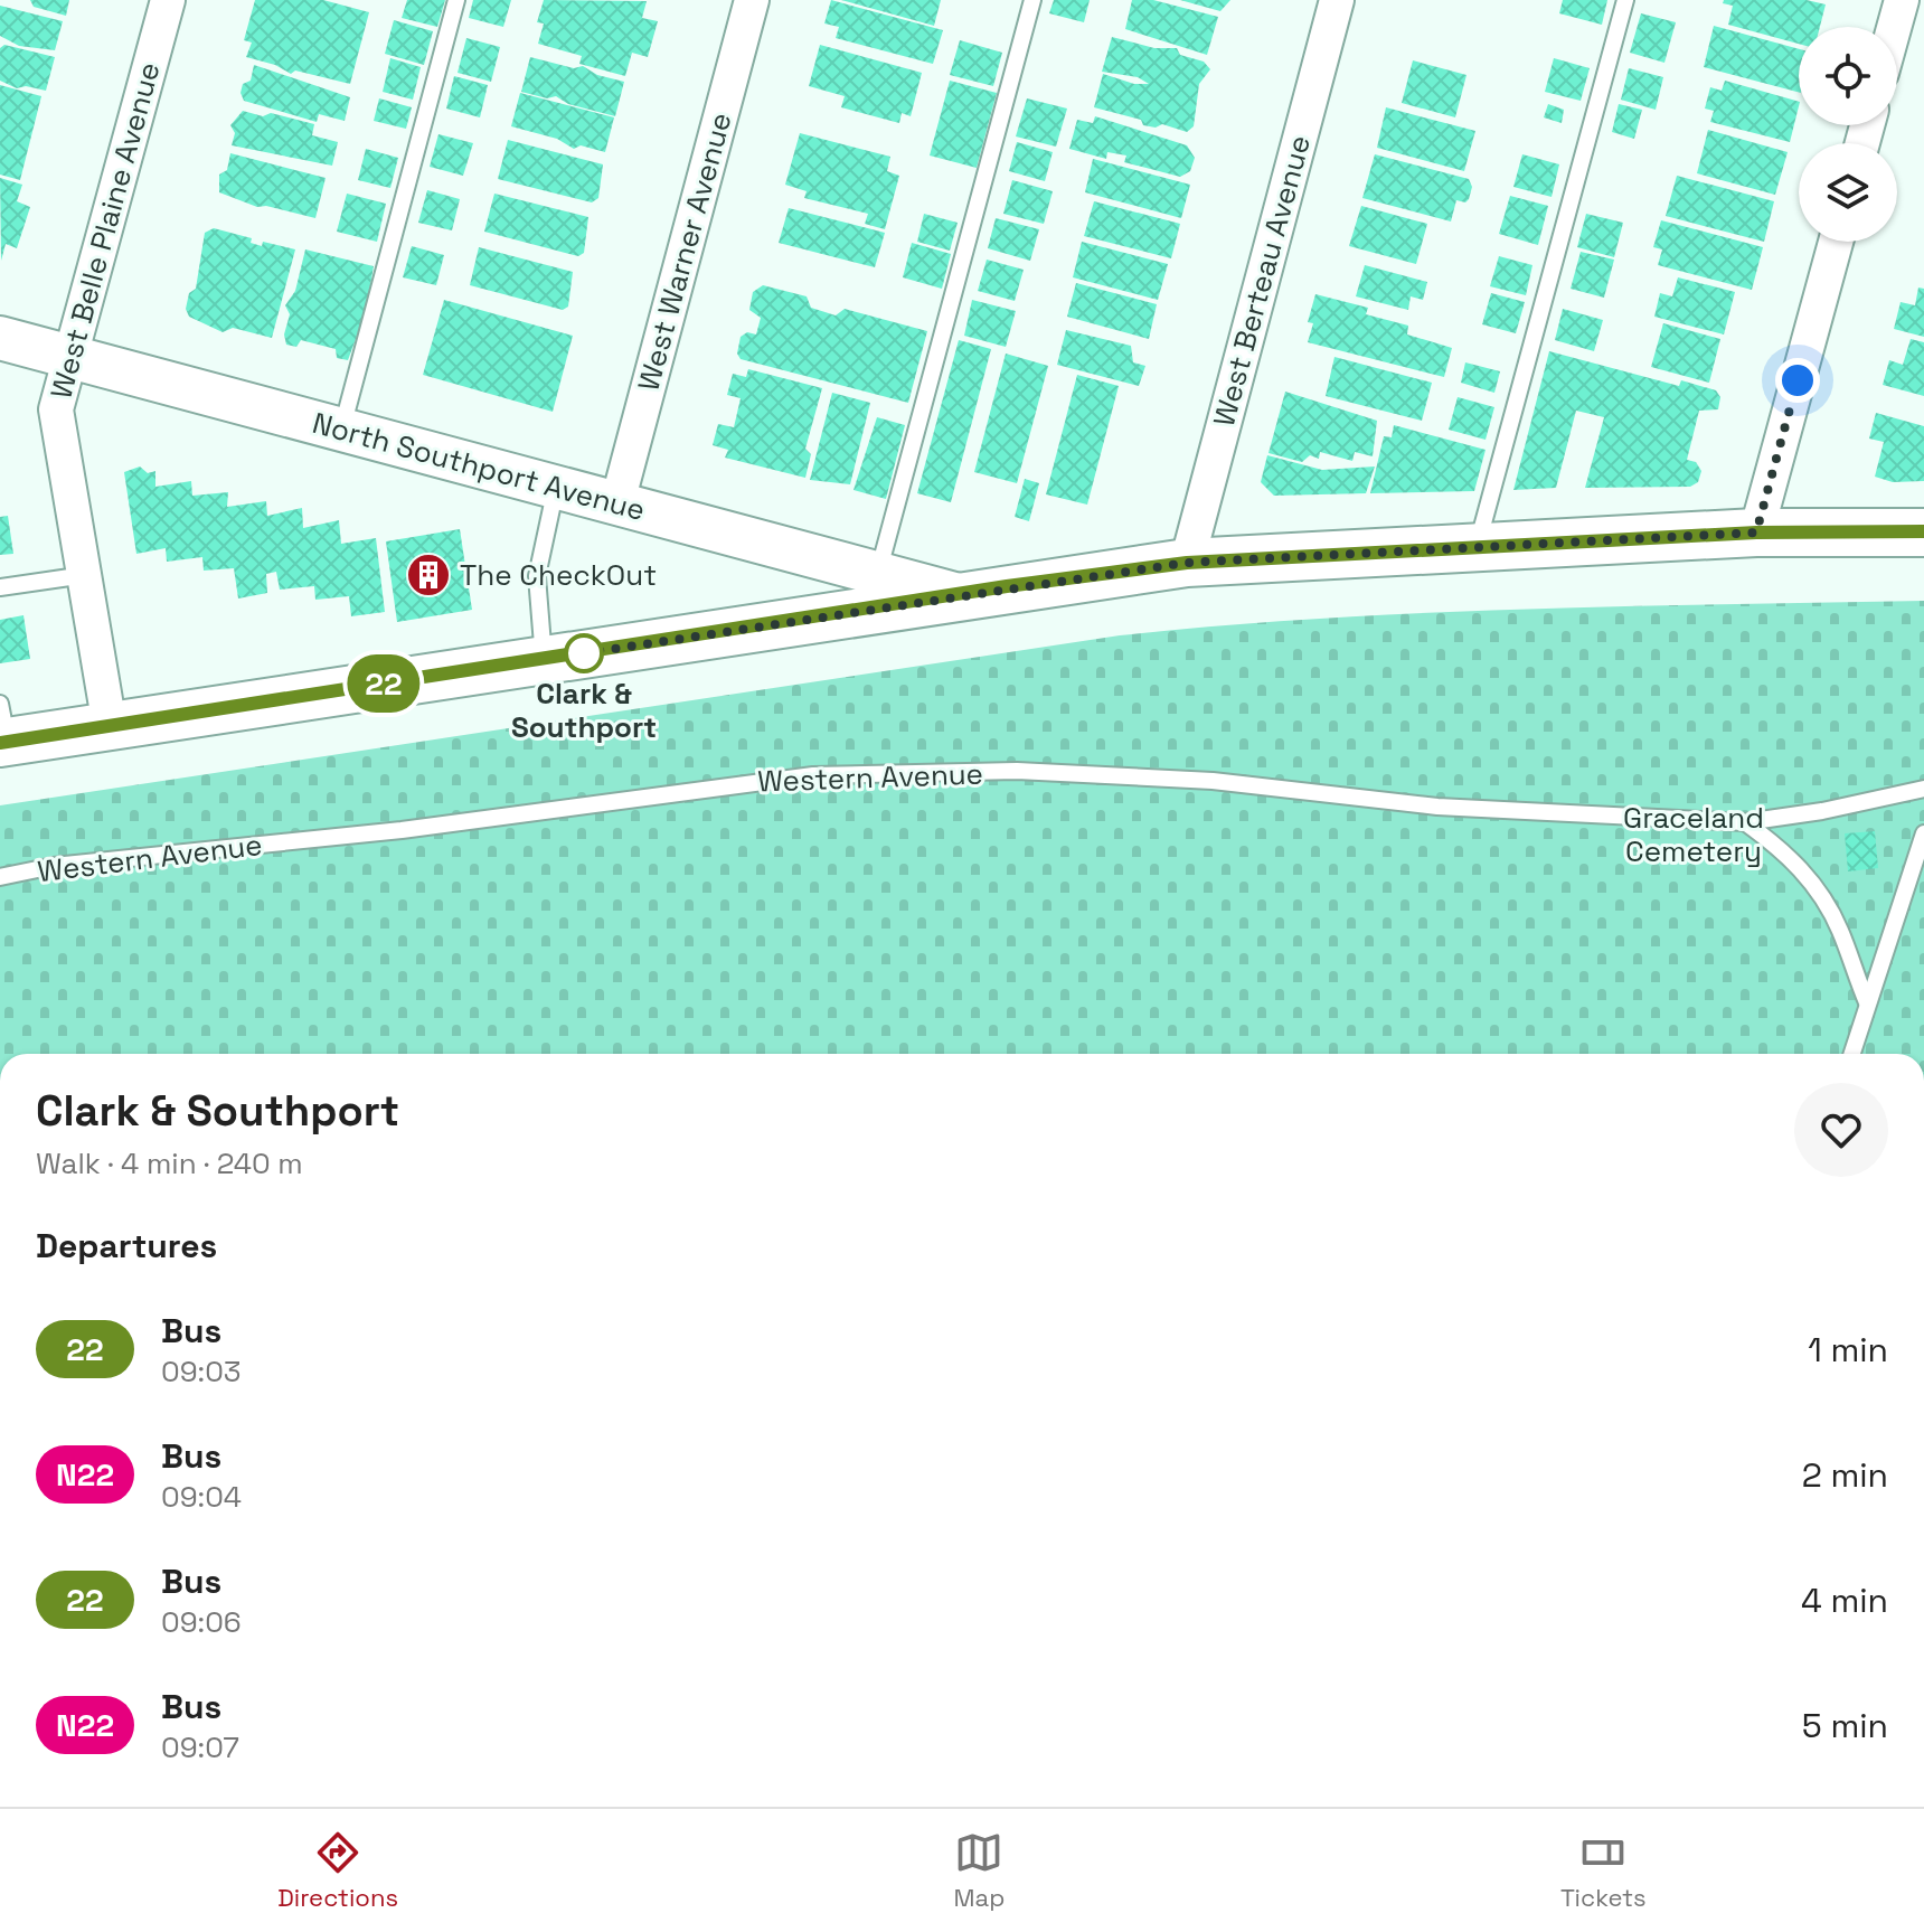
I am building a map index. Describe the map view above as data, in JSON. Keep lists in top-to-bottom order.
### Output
{
  "streets": {
    "street": [
      "West Belle Plaine Avenue",
      "West Warner Avenue",
      "West Berteau Avenue",
      "North Southport Avenue"
    ],
    "lane": ["Western Avenue"]
  },
  "crossings": [
    ["West Belle Plaine Avenue", "North Southport Avenue"],
    ["West Warner Avenue", "North Southport Avenue"]
  ],
  "parks": ["Graceland Cemetery"],
  "places": {
    "building": ["The CheckOut"],
    "other": ["Clark & Southport"]
  },
  "lines": ["bus line 22"],
  "page": {
    "on_map": "22",
    "heading": [
      ["Clark & Southport", "Walk · 4 min · 240 m"],
      "Departures"
    ],
    "list": [
      {
        "mark": "22",
        "name": "Bus",
        "note": "09:03",
        "value": "1 min"
      },
      {
        "mark": "N22",
        "name": "Bus",
        "note": "09:04",
        "value": "2 min"
      },
      {
        "mark": "22",
        "name": "Bus",
        "note": "09:06",
        "value": "4 min"
      },
      {
        "mark": "N22",
        "name": "Bus",
        "note": "09:07",
        "value": "5 min"
      }
    ],
    "tabs": ["Directions", "Map", "Tickets"]
  }
}
